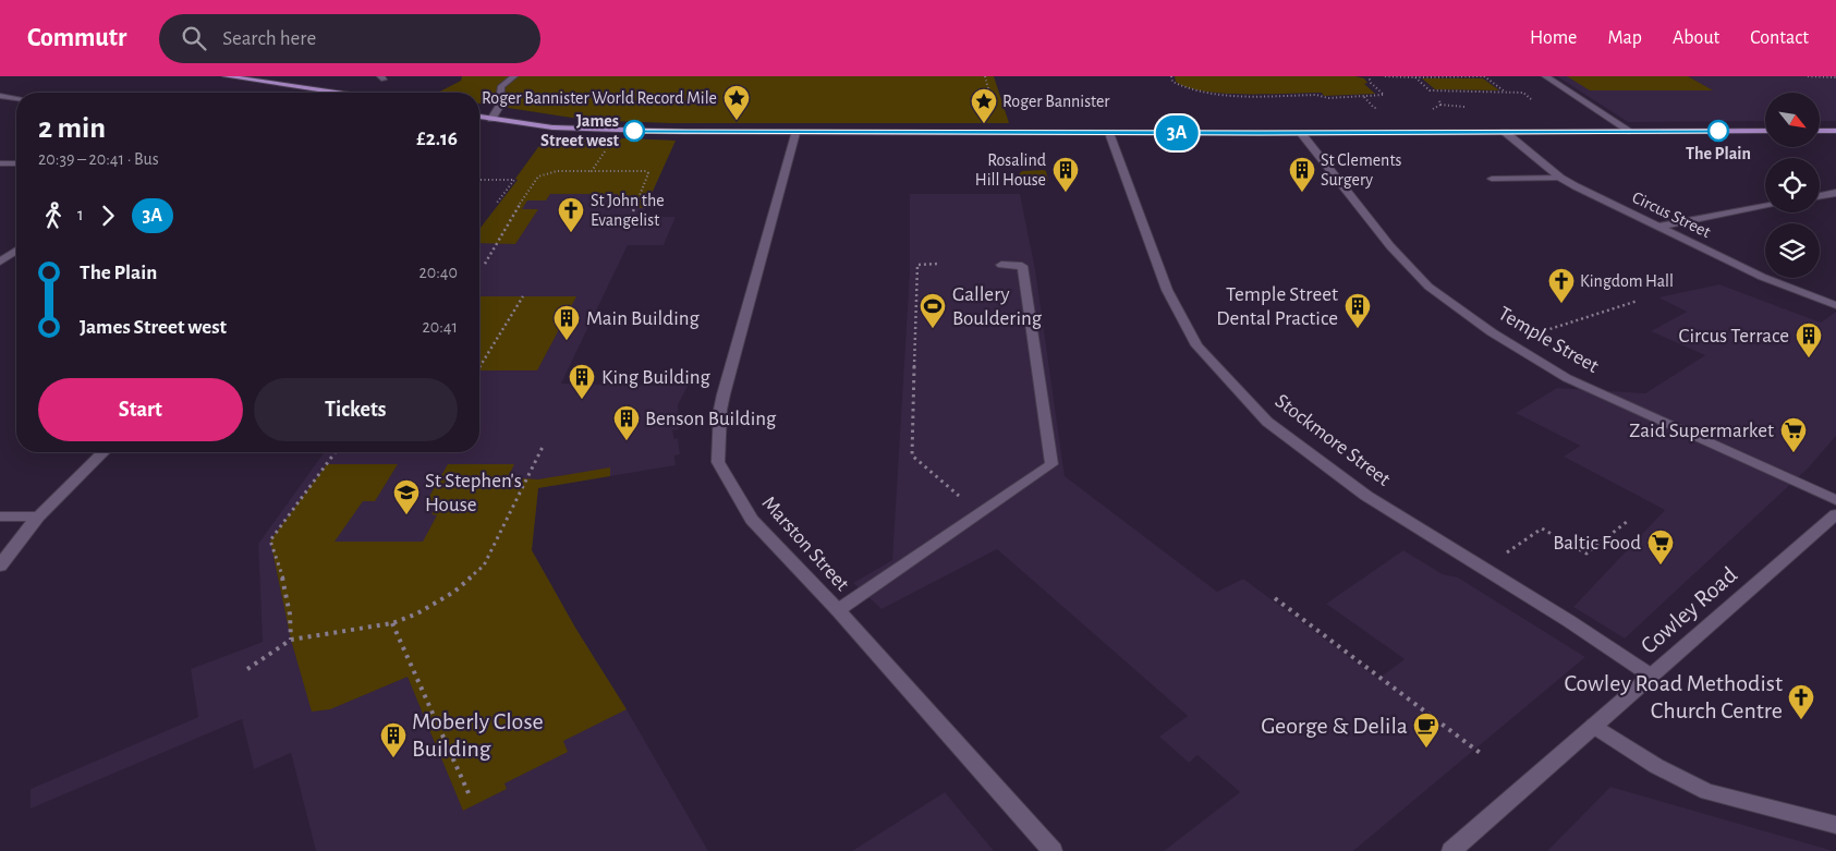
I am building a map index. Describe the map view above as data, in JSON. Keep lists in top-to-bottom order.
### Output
{
  "streets": {
    "street": [
      "Circus Street",
      "Temple Street",
      "Stockmore Street",
      "Marston Street",
      "Cowley Road"
    ]
  },
  "crossings": [
    ["Stockmore Street", "Cowley Road"]
  ],
  "places": {
    "place": ["Roger Bannister World Record Mile", "Roger Bannister"],
    "other": ["James Street west", "The Plain"],
    "building": [
      "Rosalind Hill House",
      "St Clements Surgery",
      "Temple Street Dental Practice",
      "Main Building",
      "Circus Terrace",
      "King Building",
      "Benson Building",
      "Moberly Close Building"
    ],
    "church": ["St John the Evangelist", "Kingdom Hall", "Cowley Road Methodist Church Centre"],
    "sports": ["Gallery Bouldering"],
    "supermarket": ["Zaid Supermarket", "Baltic Food"],
    "school or university": ["St Stephen's House"],
    "cafe": ["George & Delila"]
  },
  "lines": ["bus line 3A"],
  "north": "bottom right",
  "page": {
    "header": "Commutr",
    "search": "Search here",
    "nav": [
      "Home",
      "Map",
      "About",
      "Contact"
    ],
    "on_map": "3A",
    "heading": ["2 min", "20:39 – 20:41 · Bus", "£2.16"],
    "legs": ["1", "3A"],
    "list": [
      {
        "name": "The Plain",
        "value": "20:40"
      },
      {
        "name": "James Street west",
        "value": "20:41"
      }
    ],
    "buttons": ["Start", "Tickets"]
  }
}
